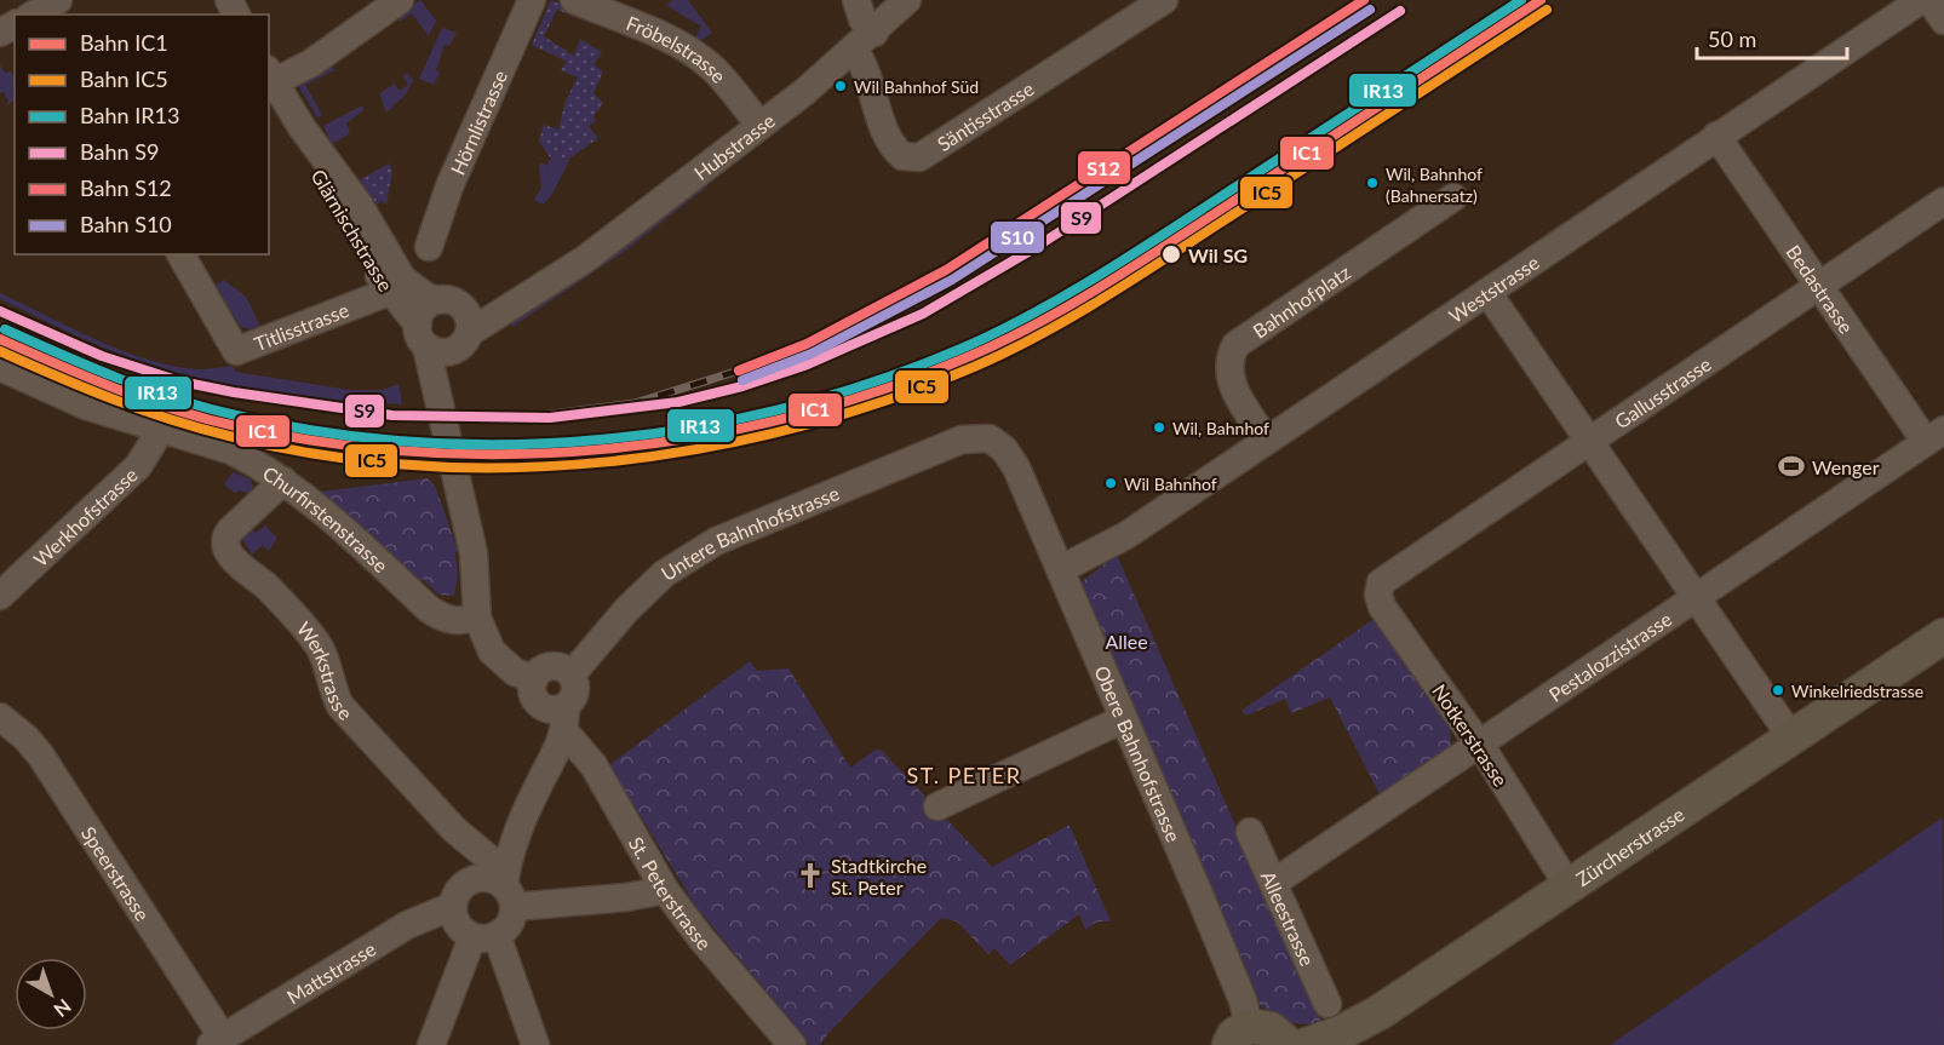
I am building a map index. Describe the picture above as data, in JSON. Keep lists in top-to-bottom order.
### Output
{
  "streets": {
    "main road": ["Zürcherstrasse"],
    "street": [
      "Fröbelstrasse",
      "Säntisstrasse",
      "Hörnlistrasse",
      "Hubstrasse",
      "Glärnischstrasse",
      "Weststrasse",
      "Bedastrasse",
      "Bahnhofplatz",
      "Titlisstrasse",
      "Gallusstrasse",
      "Werkhofstrasse",
      "Churfirstenstrasse",
      "Untere Bahnhofstrasse",
      "Pestalozzistrasse",
      "Werkstrasse",
      "Notkerstrasse",
      "Obere Bahnhofstrasse",
      "Speerstrasse",
      "St. Peterstrasse",
      "Alleestrasse",
      "Mattstrasse"
    ]
  },
  "crossings": [
    ["Fröbelstrasse", "Hubstrasse"],
    ["Säntisstrasse", "Hubstrasse"],
    ["Hubstrasse", "Glärnischstrasse"],
    ["Glärnischstrasse", "Titlisstrasse"],
    ["Weststrasse", "Bedastrasse"],
    ["Weststrasse", "Bahnhofplatz"],
    ["Weststrasse", "Obere Bahnhofstrasse"],
    ["Bedastrasse", "Gallusstrasse"],
    ["Bedastrasse", "Pestalozzistrasse"],
    ["Gallusstrasse", "Notkerstrasse"],
    ["Werkhofstrasse", "Churfirstenstrasse"],
    ["Churfirstenstrasse", "Werkstrasse"],
    ["Untere Bahnhofstrasse", "Obere Bahnhofstrasse"],
    ["Untere Bahnhofstrasse", "St. Peterstrasse"],
    ["Pestalozzistrasse", "Notkerstrasse"],
    ["Pestalozzistrasse", "Alleestrasse"],
    ["Werkstrasse", "Mattstrasse"],
    ["Notkerstrasse", "Zürcherstrasse"],
    ["Speerstrasse", "Mattstrasse"]
  ],
  "districts": ["ST. PETER"],
  "parks": ["Allee"],
  "places": {
    "other": [
      "Wil Bahnhof Süd",
      "Wil, Bahnhof (Bahnersatz)",
      "Wil SG",
      "Wil, Bahnhof",
      "Wil Bahnhof",
      "Winkelriedstrasse"
    ],
    "sports": ["Wenger"],
    "church": ["Stadtkirche St. Peter"]
  },
  "lines": [
    "rail line IC1",
    "rail line IR13",
    "rail line S12",
    "rail line IC5",
    "rail line S10",
    "rail line S9"
  ],
  "legend": [
    "Bahn IC1",
    "Bahn IC5",
    "Bahn IR13",
    "Bahn S9",
    "Bahn S12",
    "Bahn S10"
  ],
  "scale_bar": "50 m",
  "north": "bottom right"
}
